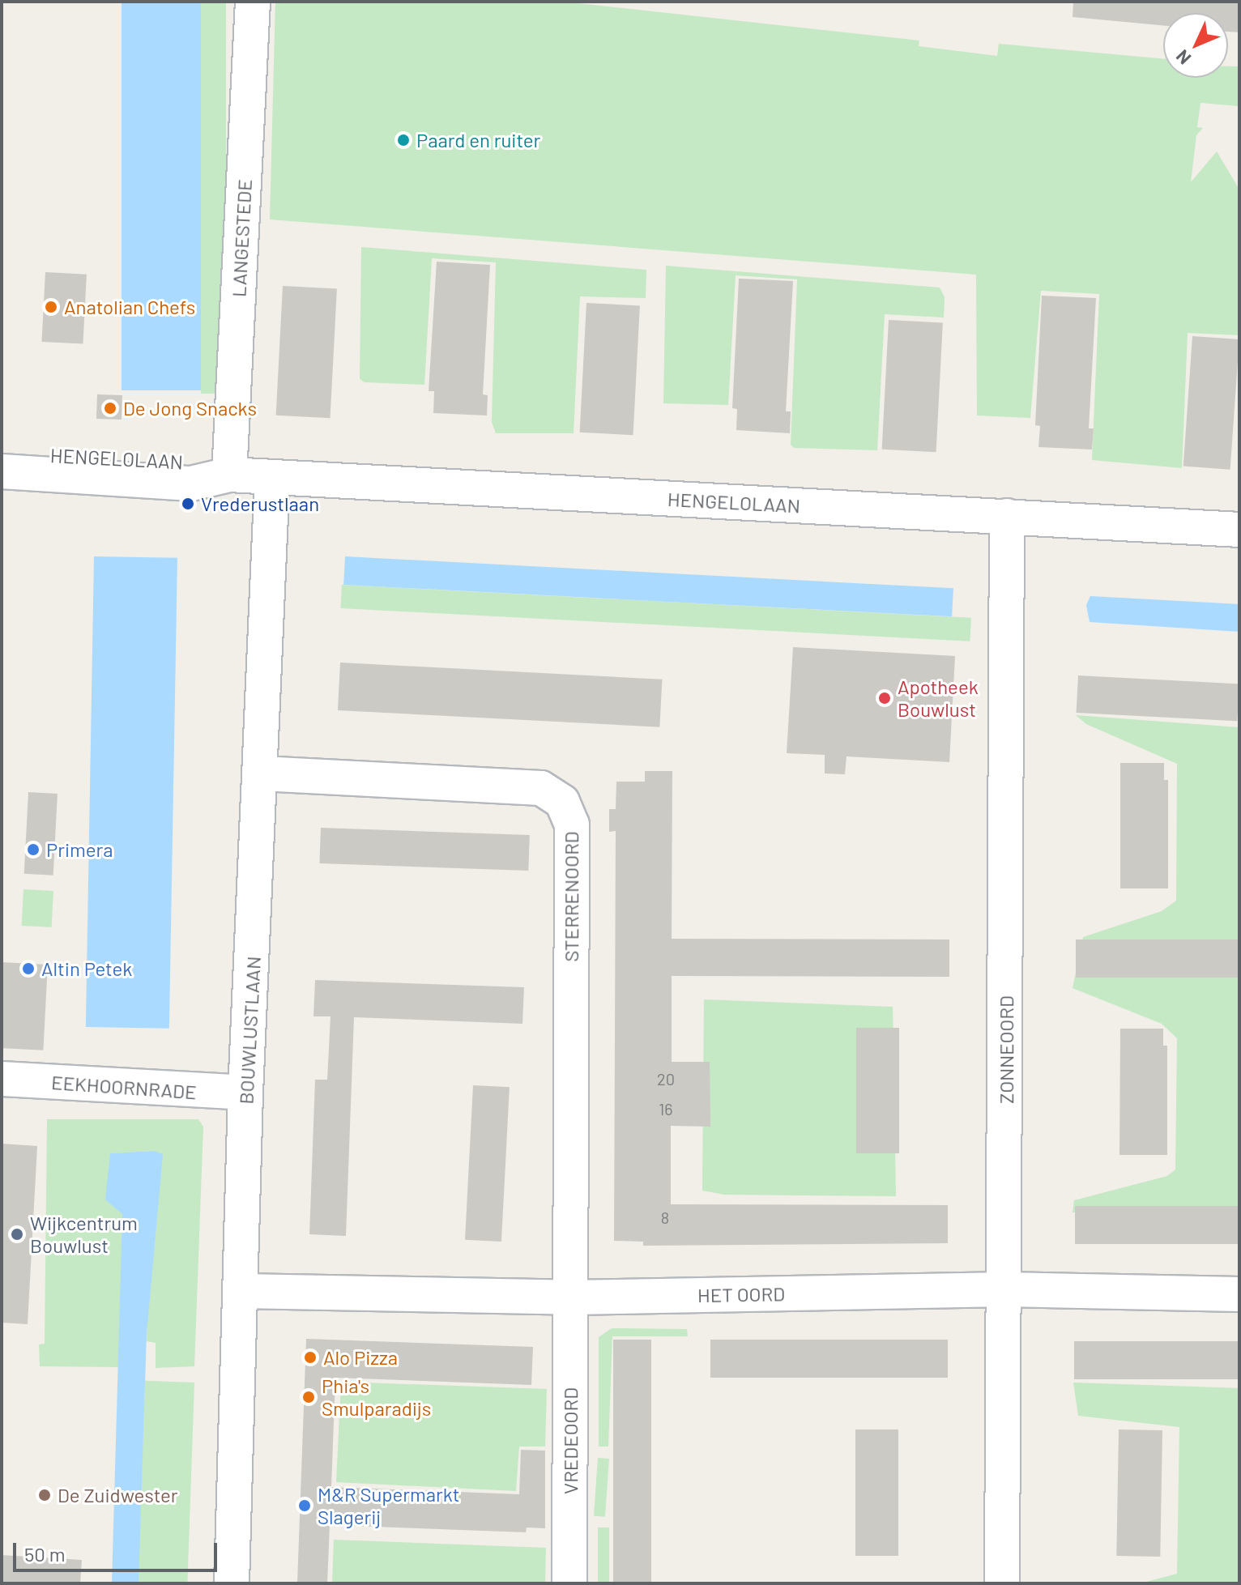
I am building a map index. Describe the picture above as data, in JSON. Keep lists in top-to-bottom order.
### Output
{
  "streets": {
    "street": [
      "LANGESTEDE",
      "HENGELOLAAN",
      "STERRENOORD",
      "BOUWLUSTLAAN",
      "ZONNEOORD",
      "EEKHOORNRADE",
      "HET OORD",
      "VREDEOORD"
    ]
  },
  "crossings": [
    ["LANGESTEDE", "HENGELOLAAN"],
    ["HENGELOLAAN", "BOUWLUSTLAAN"],
    ["HENGELOLAAN", "ZONNEOORD"],
    ["STERRENOORD", "BOUWLUSTLAAN"],
    ["STERRENOORD", "HET OORD"],
    ["STERRENOORD", "VREDEOORD"],
    ["BOUWLUSTLAAN", "EEKHOORNRADE"],
    ["BOUWLUSTLAAN", "HET OORD"],
    ["ZONNEOORD", "HET OORD"],
    ["HET OORD", "VREDEOORD"]
  ],
  "places": [
    "Paard en ruiter",
    "Anatolian Chefs",
    "De Jong Snacks",
    "Vrederustlaan",
    "Apotheek Bouwlust",
    "Primera",
    "Altin Petek",
    "Wijkcentrum Bouwlust",
    "Alo Pizza",
    "Phia's Smulparadijs",
    "De Zuidwester",
    "M&R Supermarkt Slagerij"
  ],
  "house_numbers": ["20", "16", "8"],
  "scale_bar": "50 m",
  "north": "bottom left"
}
